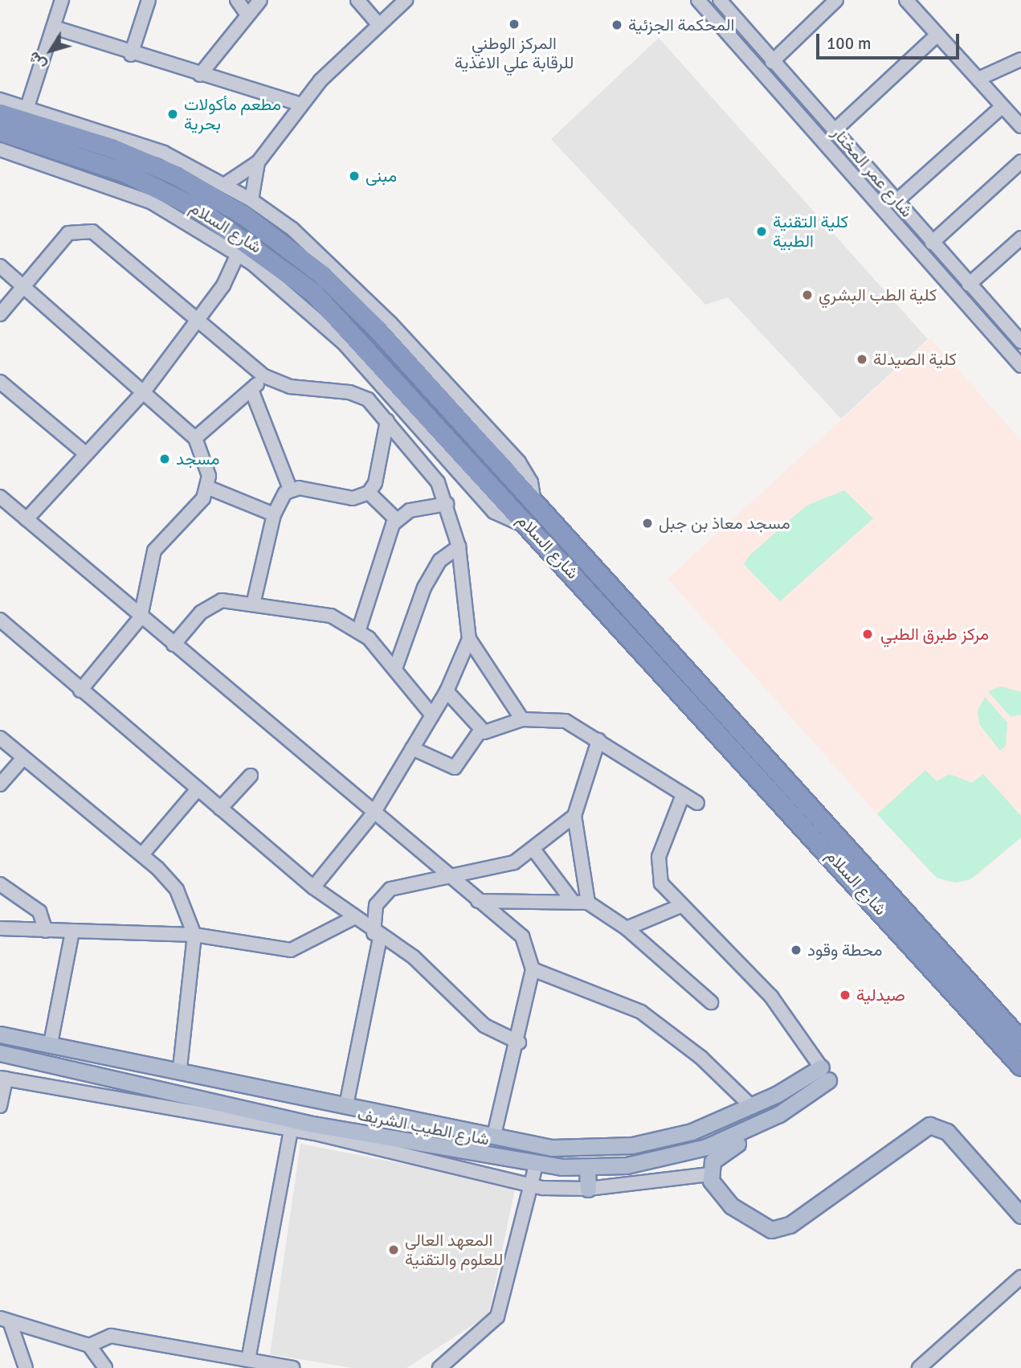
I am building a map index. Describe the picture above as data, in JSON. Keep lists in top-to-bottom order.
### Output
{
  "streets": {
    "highway": ["شارع السلام"],
    "main road": ["شارع الطيب الشريف"],
    "street": ["شارع عمر المختار"]
  },
  "places": [
    "المركز الوطني للرقابة علي الاغذية",
    "المحكمة الجزئية",
    "مطعم مأكولات بحرية",
    "مبنى",
    "كلية التقنية الطبية",
    "كلية الطب البشري",
    "كلية الصيدلة",
    "مسجد",
    "مسجد معاذ بن جبل",
    "مركز طبرق الطبي",
    "محطة وقود",
    "صيدلية",
    "المعهد العالي للعلوم والتقنية"
  ],
  "scale_bar": "100 m",
  "north": "bottom left"
}
